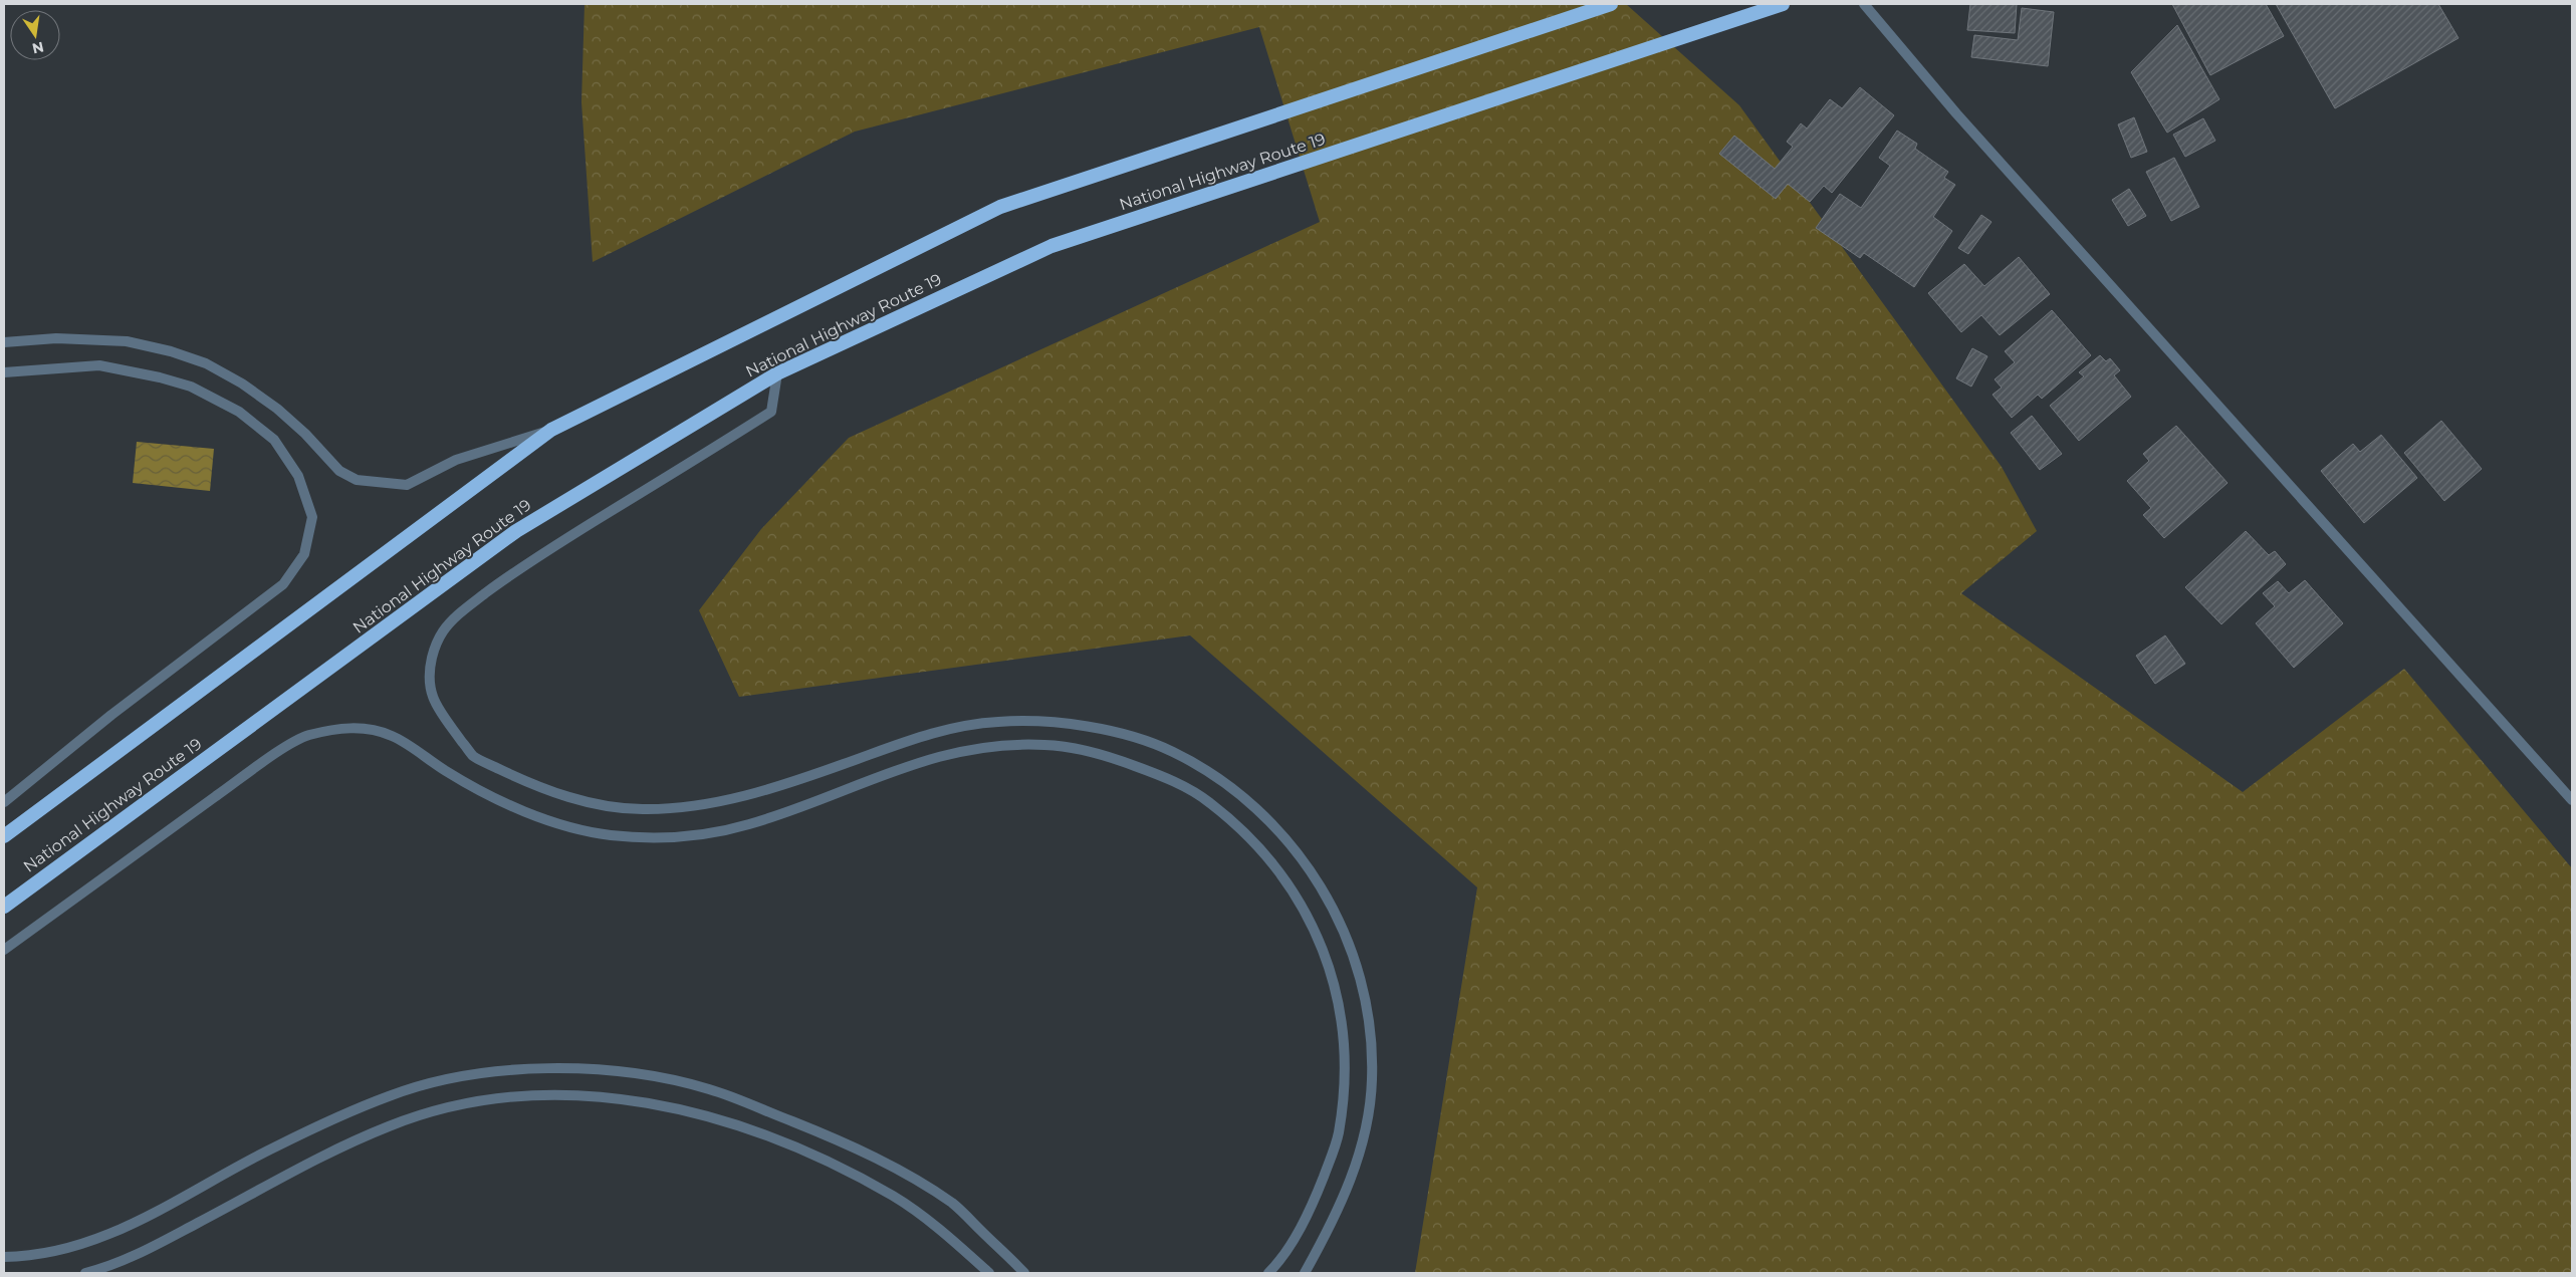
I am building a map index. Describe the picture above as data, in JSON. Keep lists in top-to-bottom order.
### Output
{
  "streets": {
    "highway": ["National Highway Route 19"]
  },
  "north": "bottom"
}
